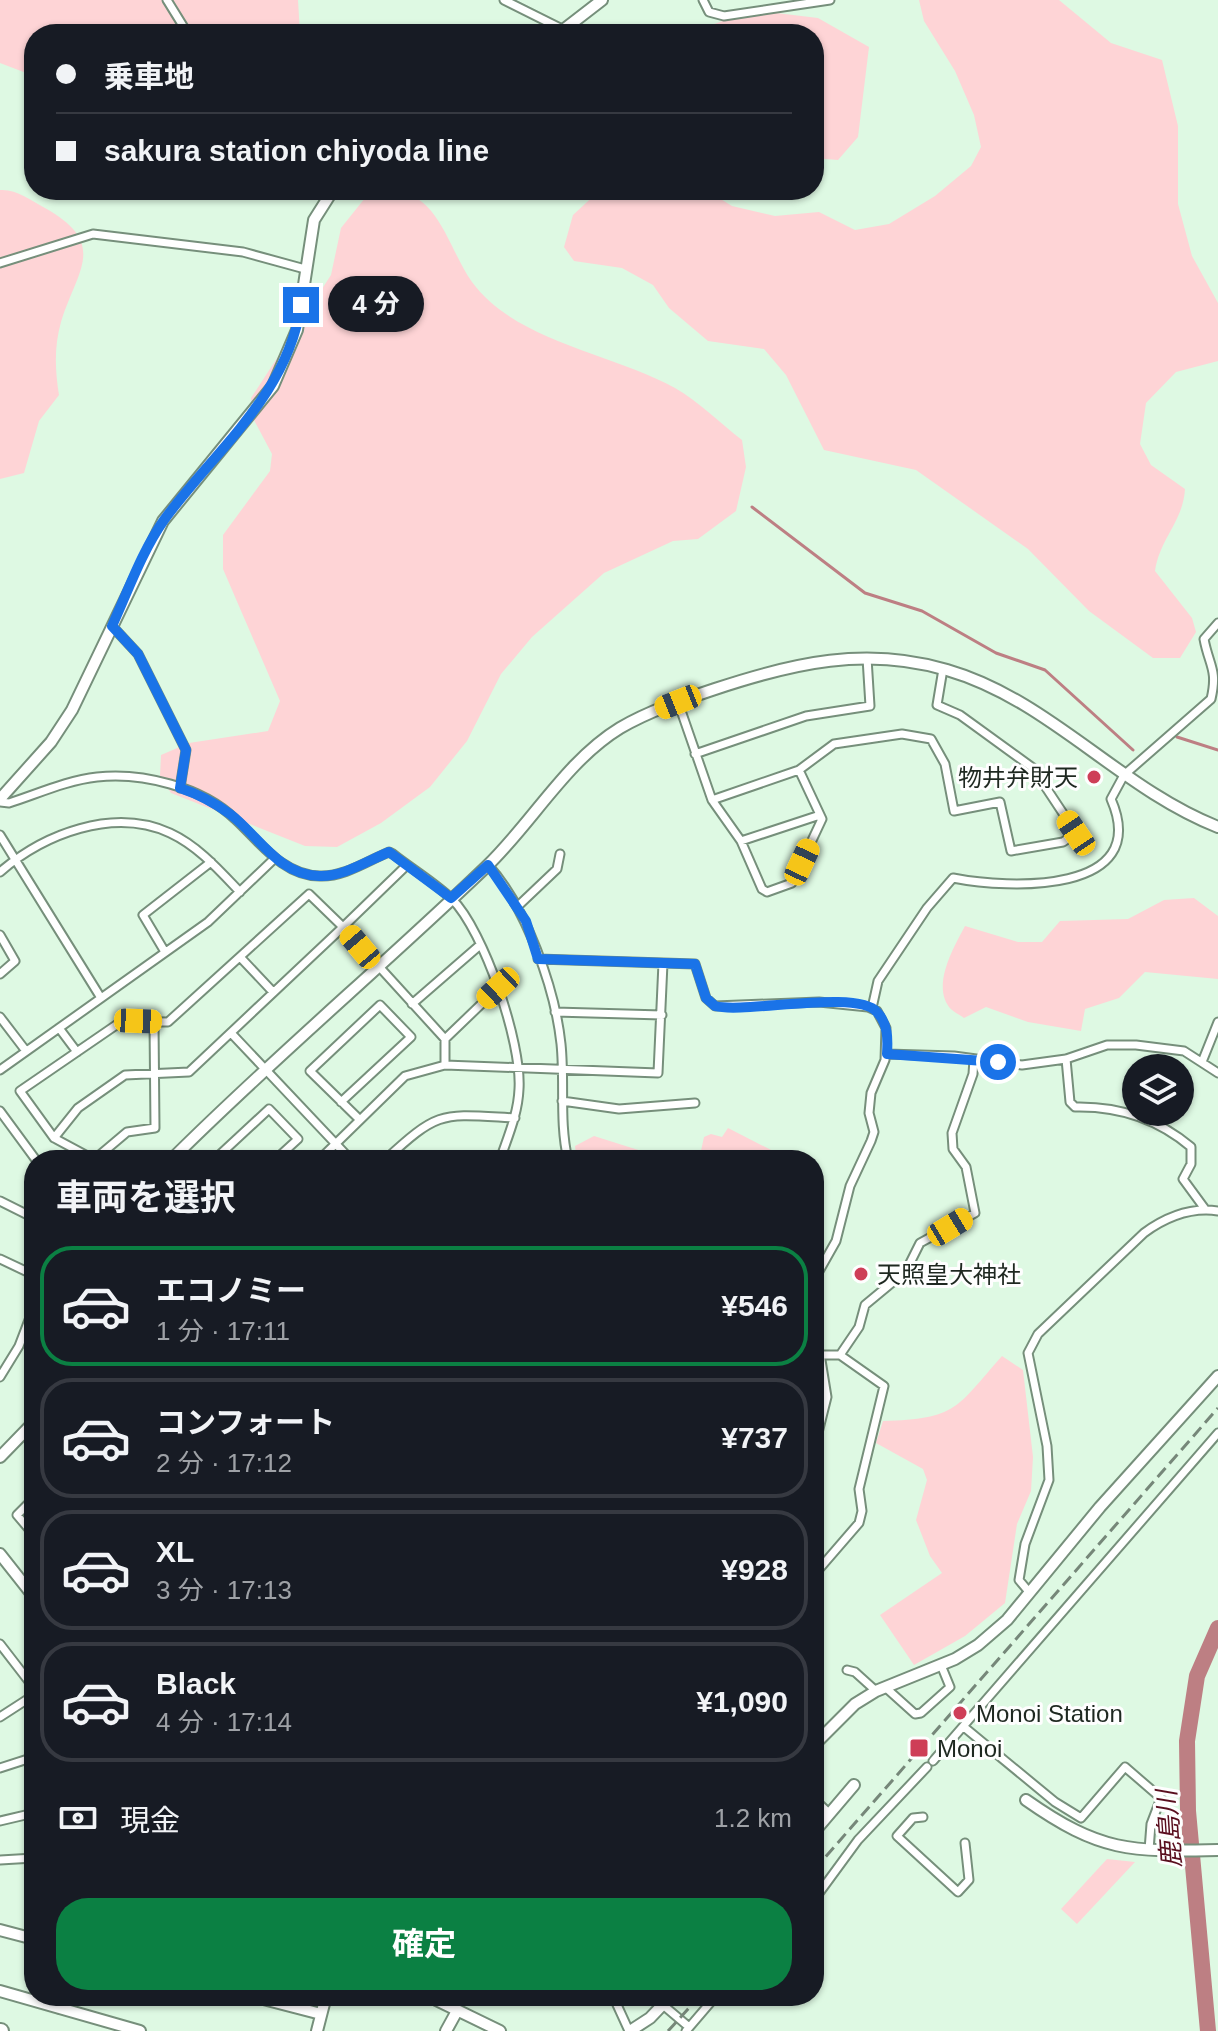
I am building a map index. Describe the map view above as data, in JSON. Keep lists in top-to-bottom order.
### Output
{
  "water": ["鹿島川"],
  "places": {
    "other": ["物井弁財天", "天照皇大神社", "Monoi Station"],
    "transit": ["Monoi"]
  },
  "page": {
    "banner": ["乗車地", "sakura station chiyoda line"],
    "bubble": "4 分",
    "heading": "車両を選択",
    "list": [
      {
        "name": "エコノミー",
        "note": "1 分 · 17:11",
        "value": "¥546"
      },
      {
        "name": "コンフォート",
        "note": "2 分 · 17:12",
        "value": "¥737"
      },
      {
        "name": "XL",
        "note": "3 分 · 17:13",
        "value": "¥928"
      },
      {
        "name": "Black",
        "note": "4 分 · 17:14",
        "value": "¥1,090"
      }
    ],
    "pay": ["現金", "1.2 km"],
    "buttons": "確定"
  }
}
